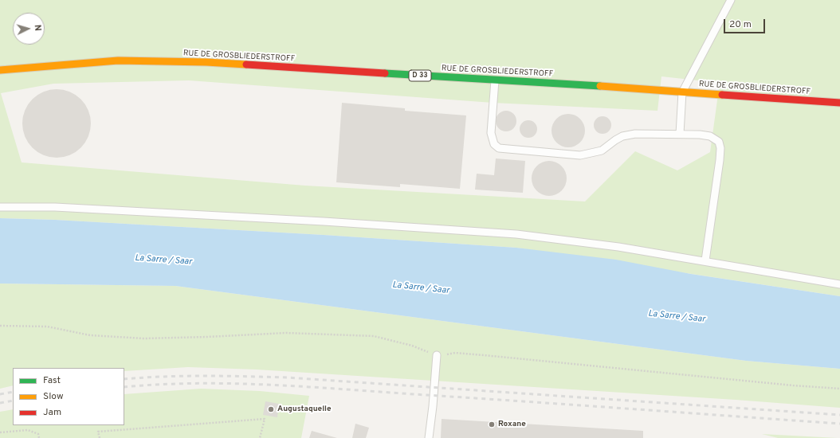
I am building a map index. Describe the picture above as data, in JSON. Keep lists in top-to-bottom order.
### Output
{
  "streets": {
    "main road": ["RUE DE GROSBLIEDERSTROFF", "D 33"]
  },
  "water": ["La Sarre / Saar"],
  "places": ["Augustaquelle", "Roxane"],
  "legend": ["Fast", "Slow", "Jam"],
  "scale_bar": "20 m",
  "north": "right"
}
